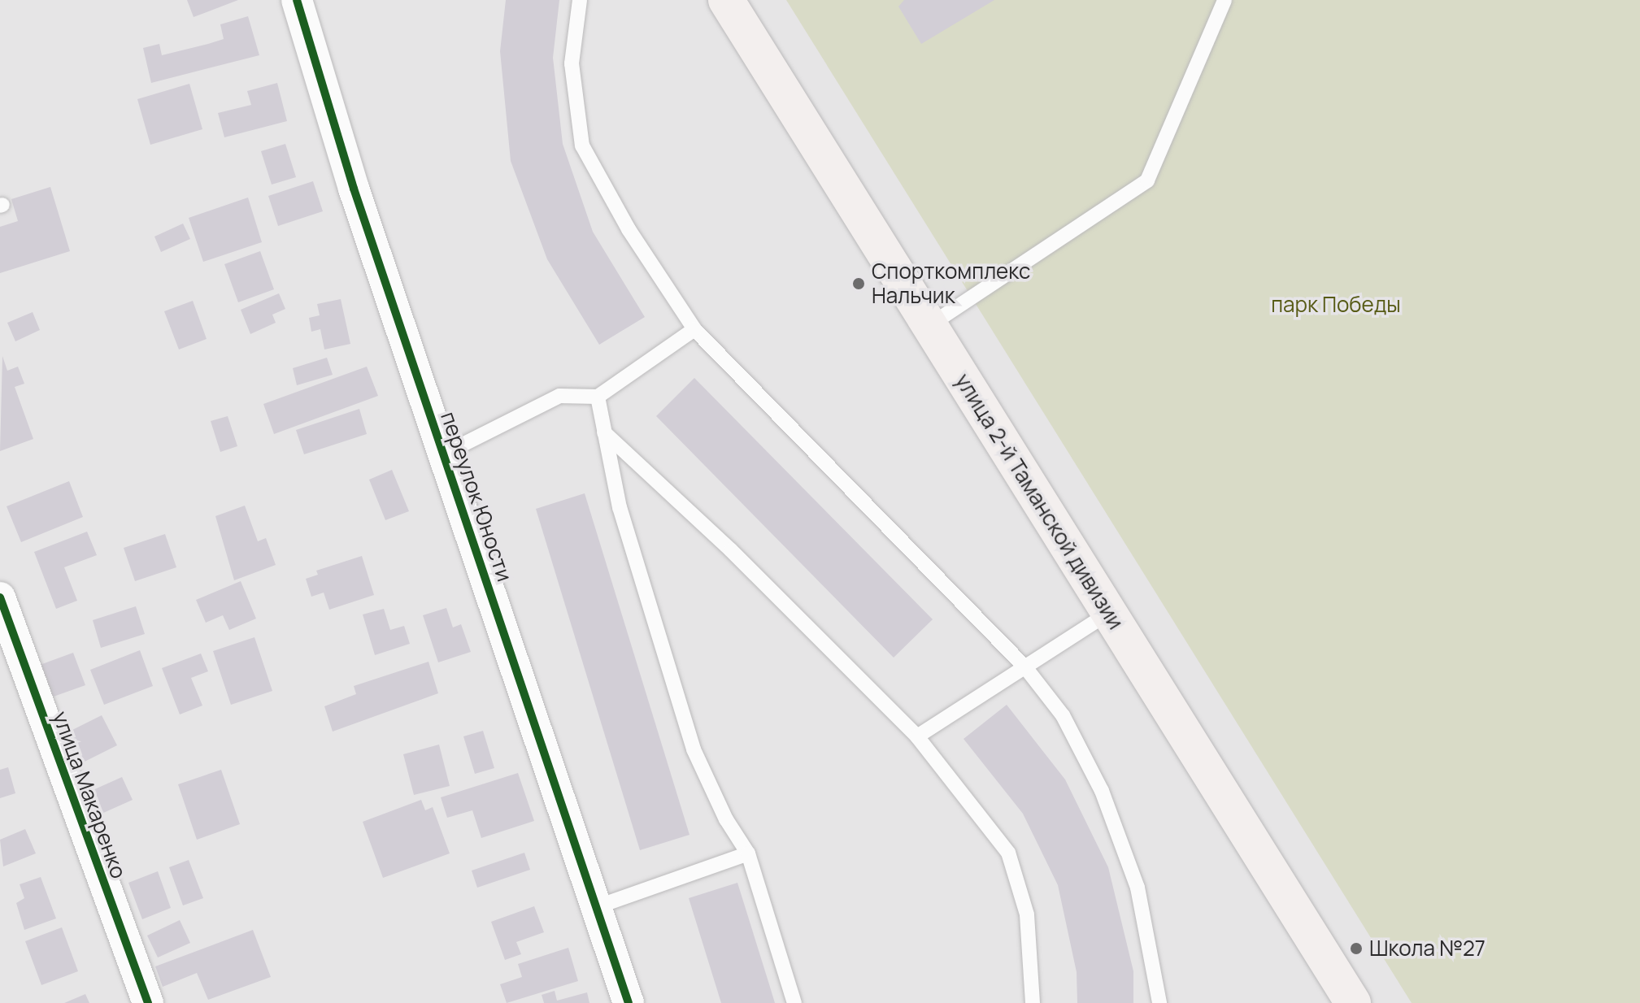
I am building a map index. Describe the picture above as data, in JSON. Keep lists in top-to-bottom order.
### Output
{
  "streets": {
    "main road": ["улица 2-й Таманской дивизии"],
    "street": ["переулок Юности", "улица Макаренко"]
  },
  "parks": ["парк Победы"],
  "places": ["Спорткомплекс Нальчик", "Школа №27"]
}
